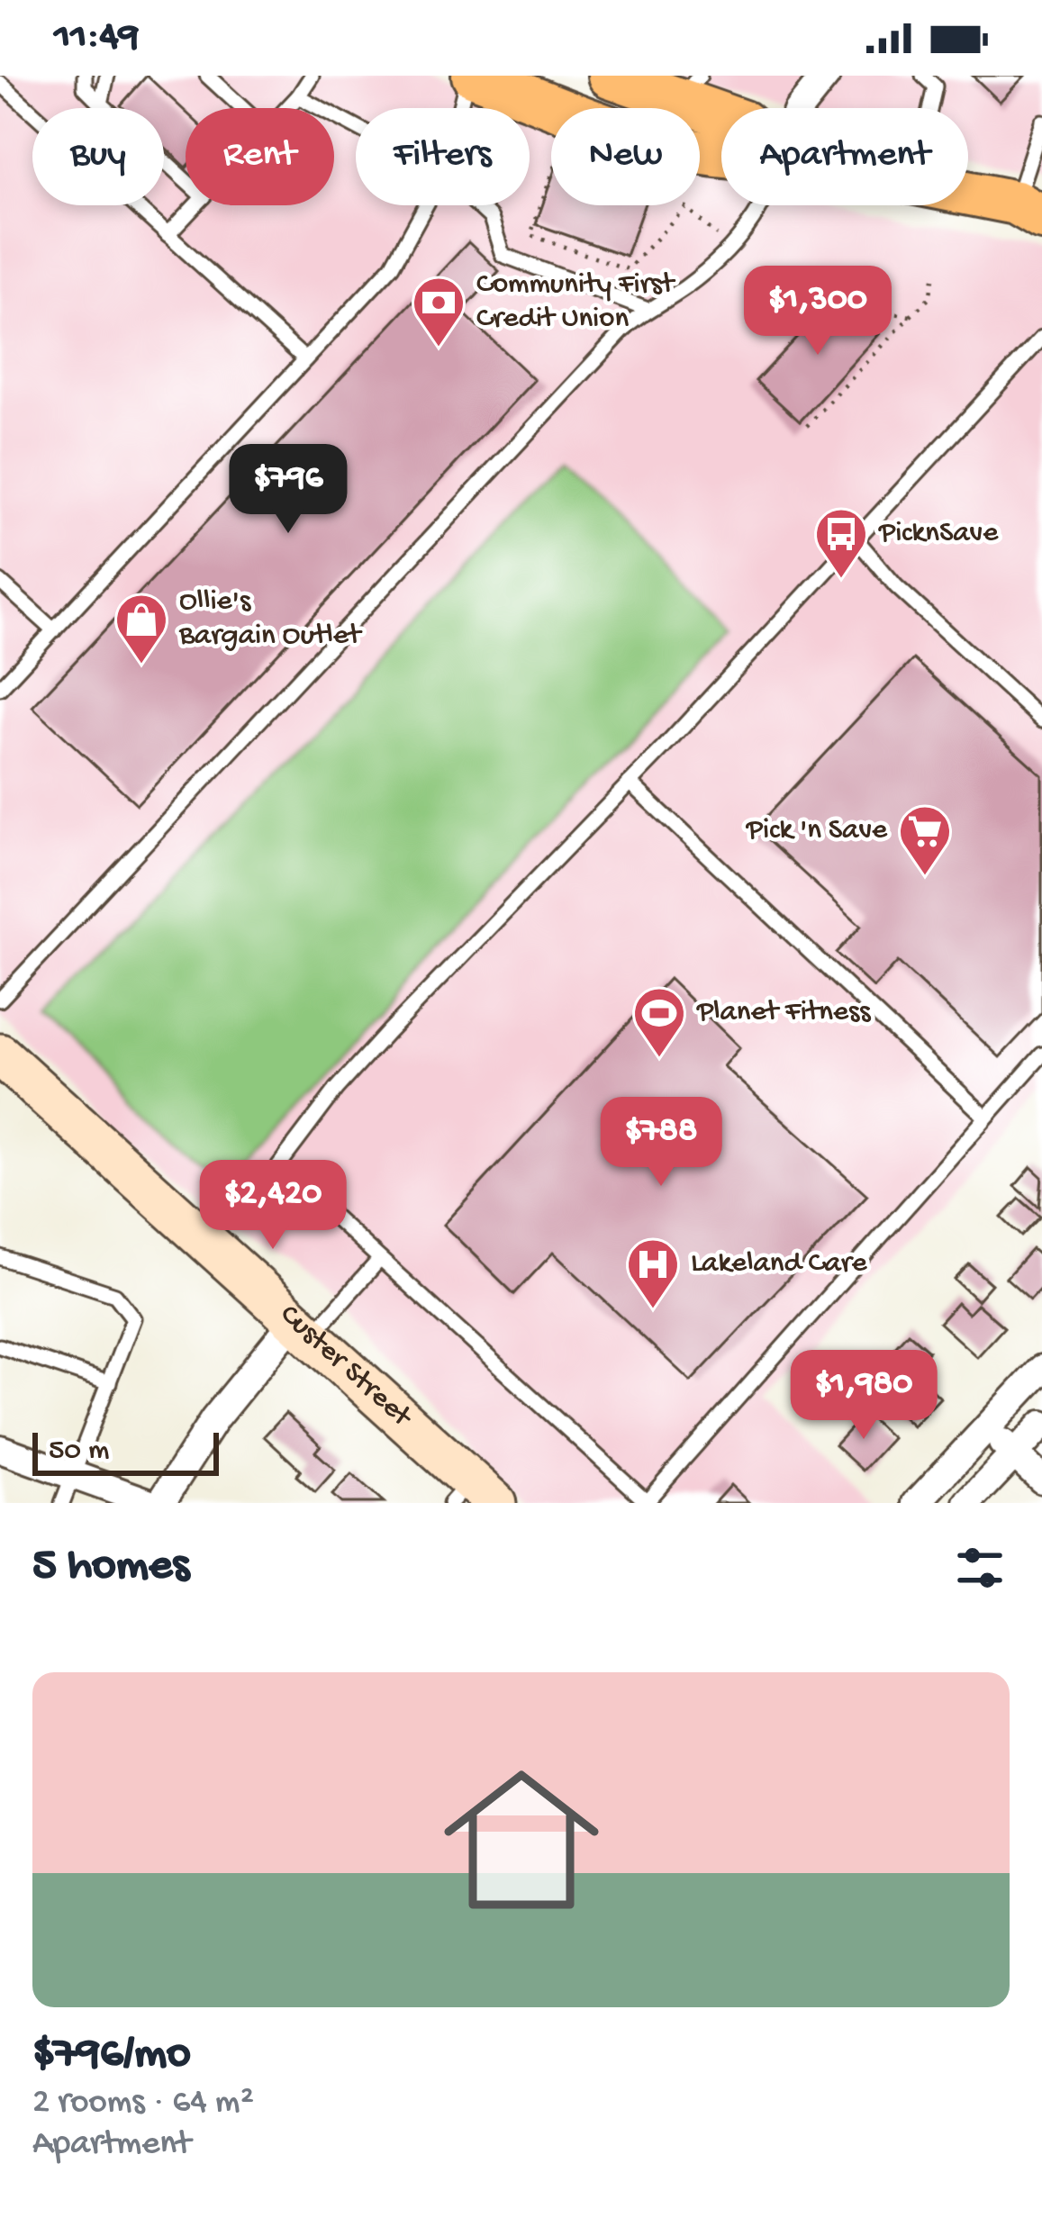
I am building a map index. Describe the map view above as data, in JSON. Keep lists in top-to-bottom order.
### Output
{
  "streets": {
    "street": ["Custer Street"]
  },
  "places": {
    "bank": ["Community First Credit Union"],
    "bus stop": ["PicknSave"],
    "shop": ["Ollie's Bargain Outlet"],
    "supermarket": ["Pick 'n Save"],
    "sports": ["Planet Fitness"],
    "hospital": ["Lakeland Care"]
  },
  "scale_bar": "50 m",
  "page": {
    "status": "11:49",
    "chip": [
      "Buy",
      "Rent",
      "Filters",
      "New",
      "Apartment"
    ],
    "price": [
      "$1,300",
      "$796",
      "$788",
      "$2,420",
      "$1,980"
    ],
    "scale": "50 m",
    "heading": "5 homes",
    "list": [
      {
        "name": "$796/mo",
        "note": "2 rooms · 64 m² · Apartment"
      }
    ]
  }
}
